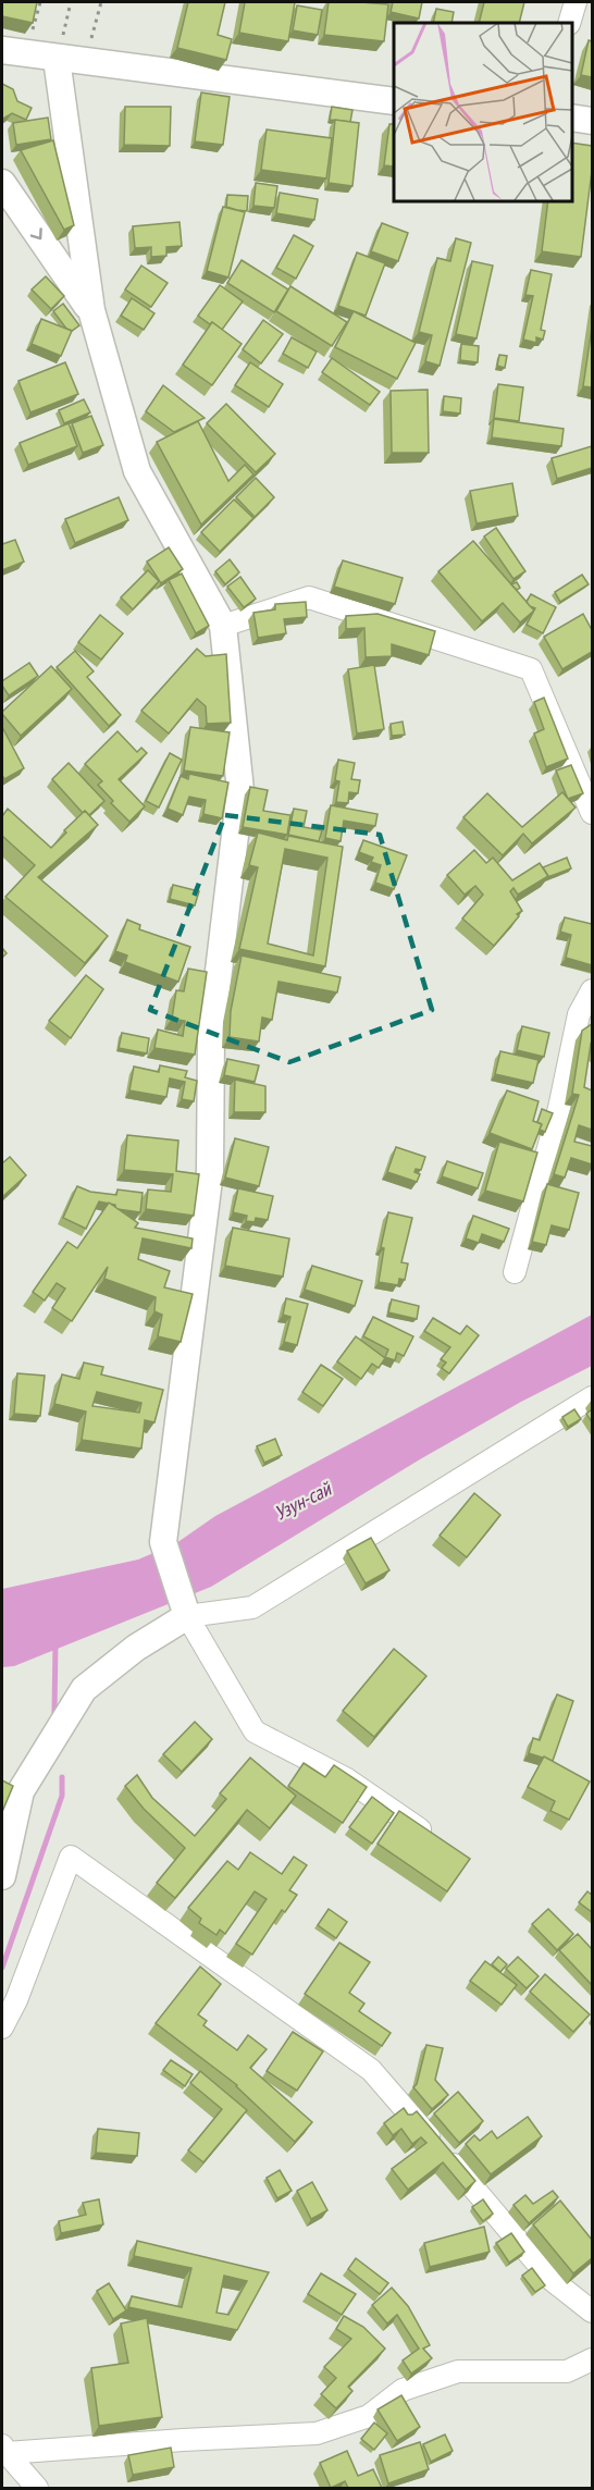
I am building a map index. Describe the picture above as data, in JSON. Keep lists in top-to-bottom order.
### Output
{
  "water": ["Узун-сай"]
}
